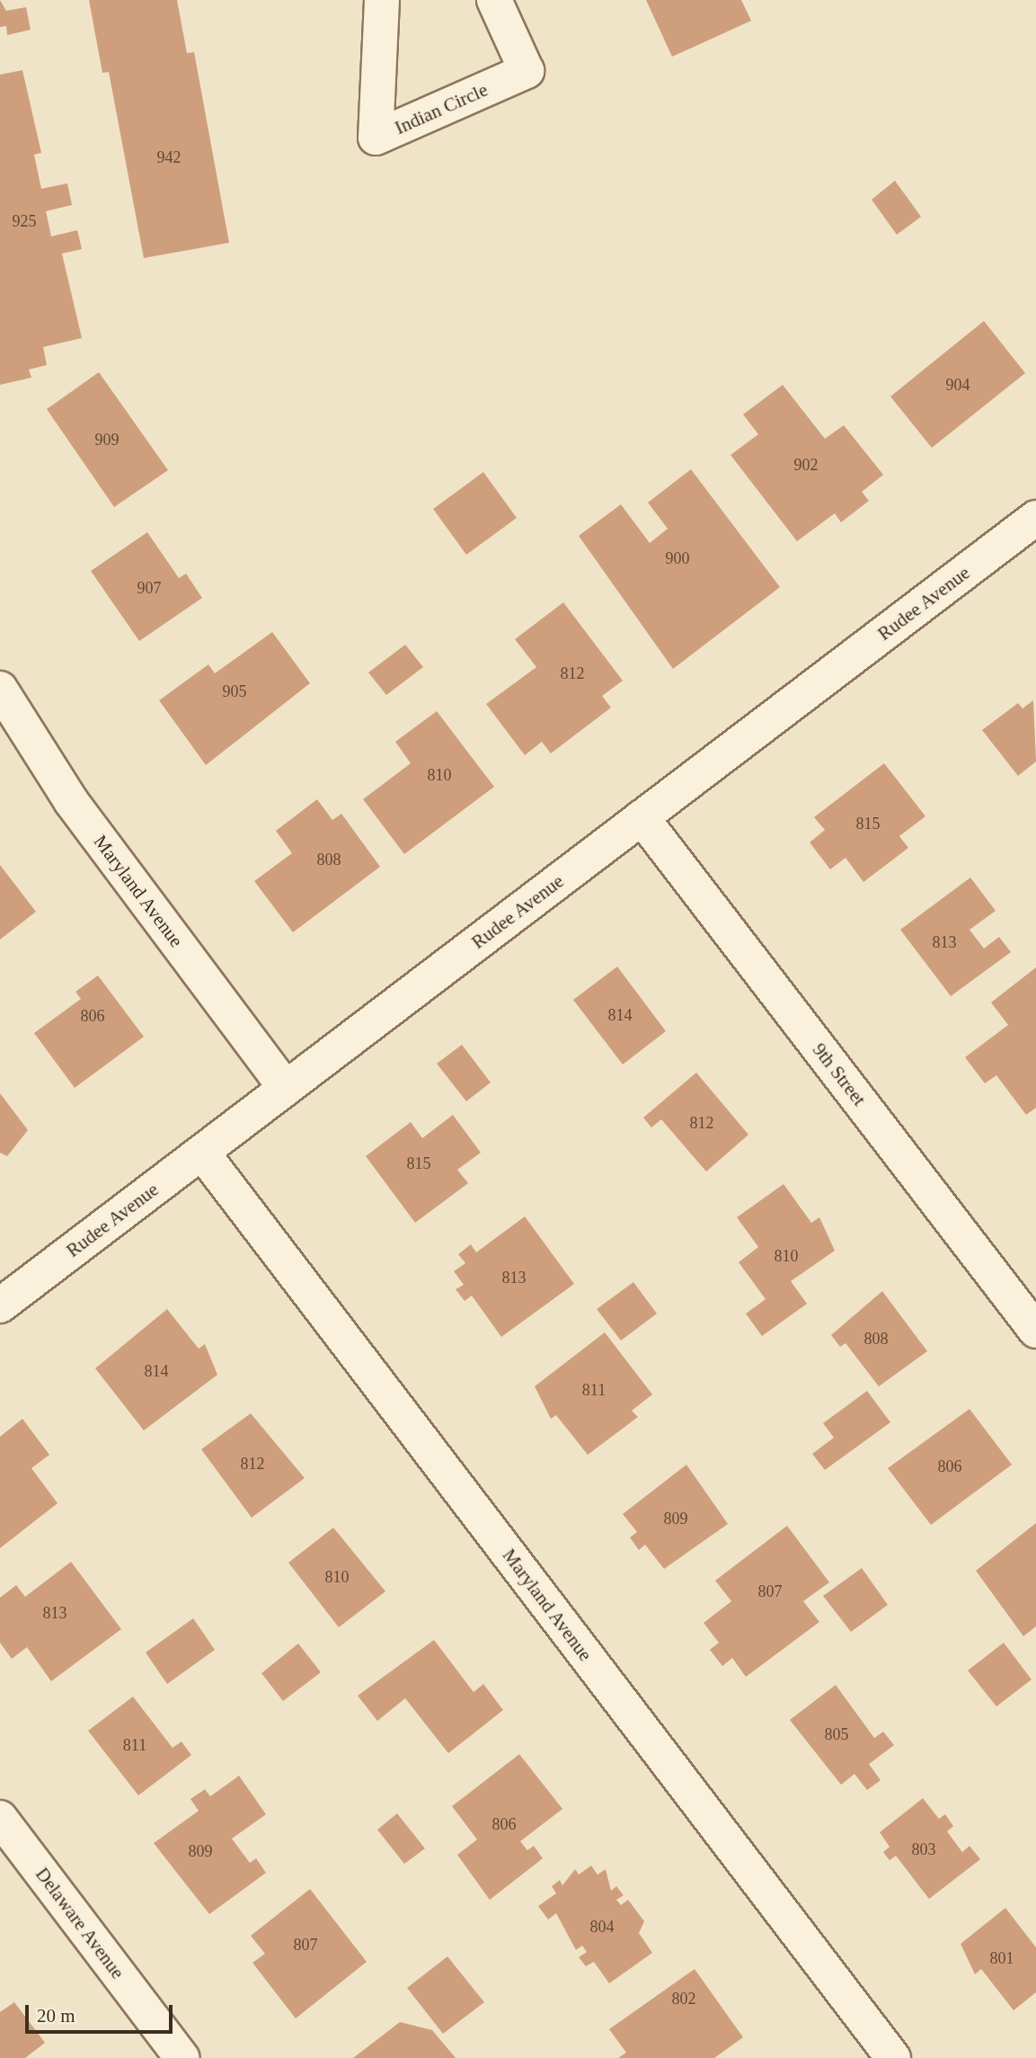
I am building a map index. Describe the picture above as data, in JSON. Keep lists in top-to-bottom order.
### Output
{
  "streets": {
    "street": [
      "Indian Circle",
      "Rudee Avenue",
      "Maryland Avenue",
      "9th Street",
      "Delaware Avenue"
    ]
  },
  "crossings": [
    ["Rudee Avenue", "Maryland Avenue"],
    ["Rudee Avenue", "9th Street"]
  ],
  "house_numbers": [
    "942",
    "925",
    "904",
    "909",
    "902",
    "900",
    "907",
    "812",
    "905",
    "810",
    "815",
    "808",
    "813",
    "814",
    "806",
    "812",
    "815",
    "810",
    "813",
    "808",
    "814",
    "811",
    "812",
    "806",
    "809",
    "810",
    "807",
    "813",
    "805",
    "811",
    "806",
    "803",
    "809",
    "804",
    "807",
    "801",
    "802"
  ],
  "scale_bar": "20 m"
}
